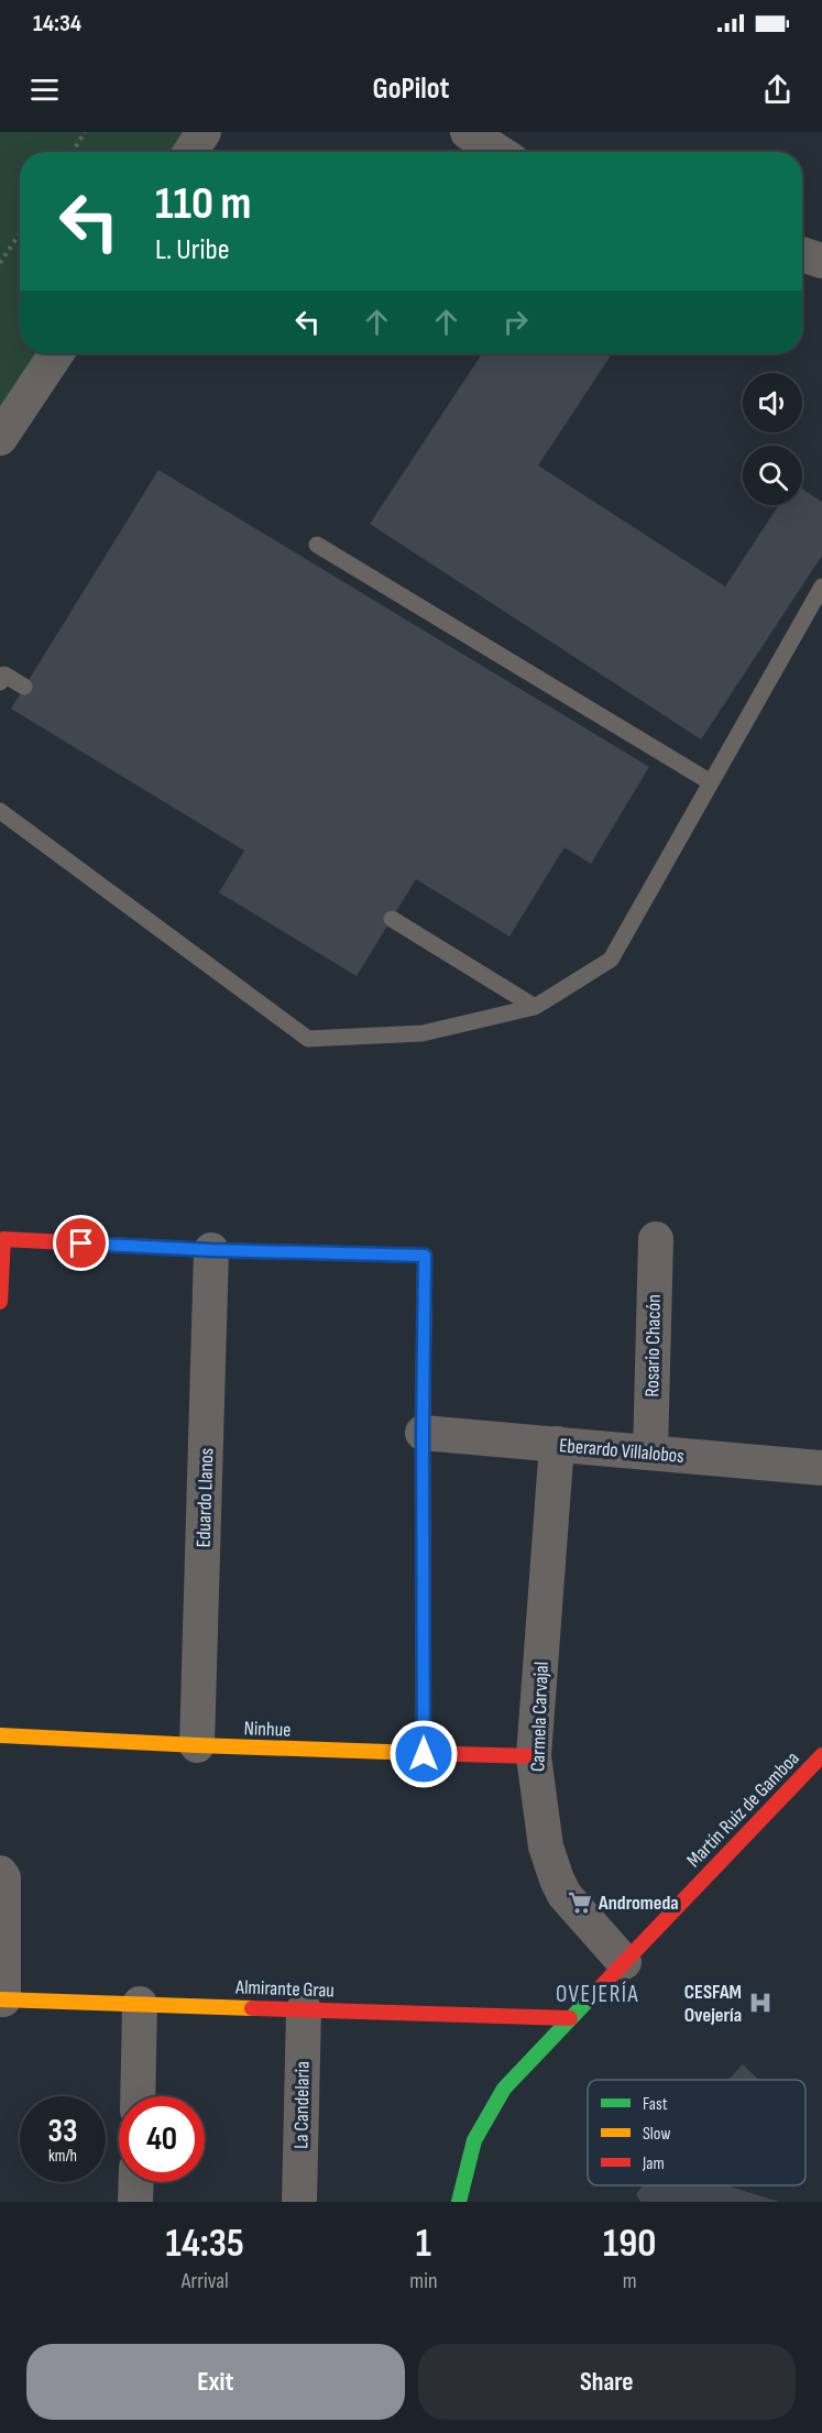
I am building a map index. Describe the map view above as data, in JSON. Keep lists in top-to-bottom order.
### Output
{
  "streets": {
    "street": [
      "Rosario Chacón",
      "Eberardo Villalobos",
      "Eduardo Llanos",
      "Carmela Carvajal",
      "Ninhue",
      "Martín Ruiz de Gamboa",
      "Almirante Grau",
      "La Candelaria"
    ]
  },
  "crossings": [
    ["Rosario Chacón", "Eberardo Villalobos"],
    ["Eberardo Villalobos", "Carmela Carvajal"],
    ["Eduardo Llanos", "Ninhue"],
    ["Carmela Carvajal", "Ninhue"],
    ["Carmela Carvajal", "Martín Ruiz de Gamboa"],
    ["Martín Ruiz de Gamboa", "Almirante Grau"],
    ["Almirante Grau", "La Candelaria"]
  ],
  "districts": ["OVEJERÍA"],
  "places": {
    "supermarket": ["Andromeda"],
    "hospital": ["CESFAM Ovejería"]
  },
  "legend": ["Fast", "Slow", "Jam"],
  "page": {
    "status": "14:34",
    "header": "GoPilot",
    "turn": ["110 m", "L. Uribe"],
    "speed": "33 km/h",
    "limit": "40",
    "eta": [
      "14:35",
      "Arrival",
      "1",
      "min",
      "190",
      "m"
    ],
    "buttons": ["Exit", "Share"]
  }
}
